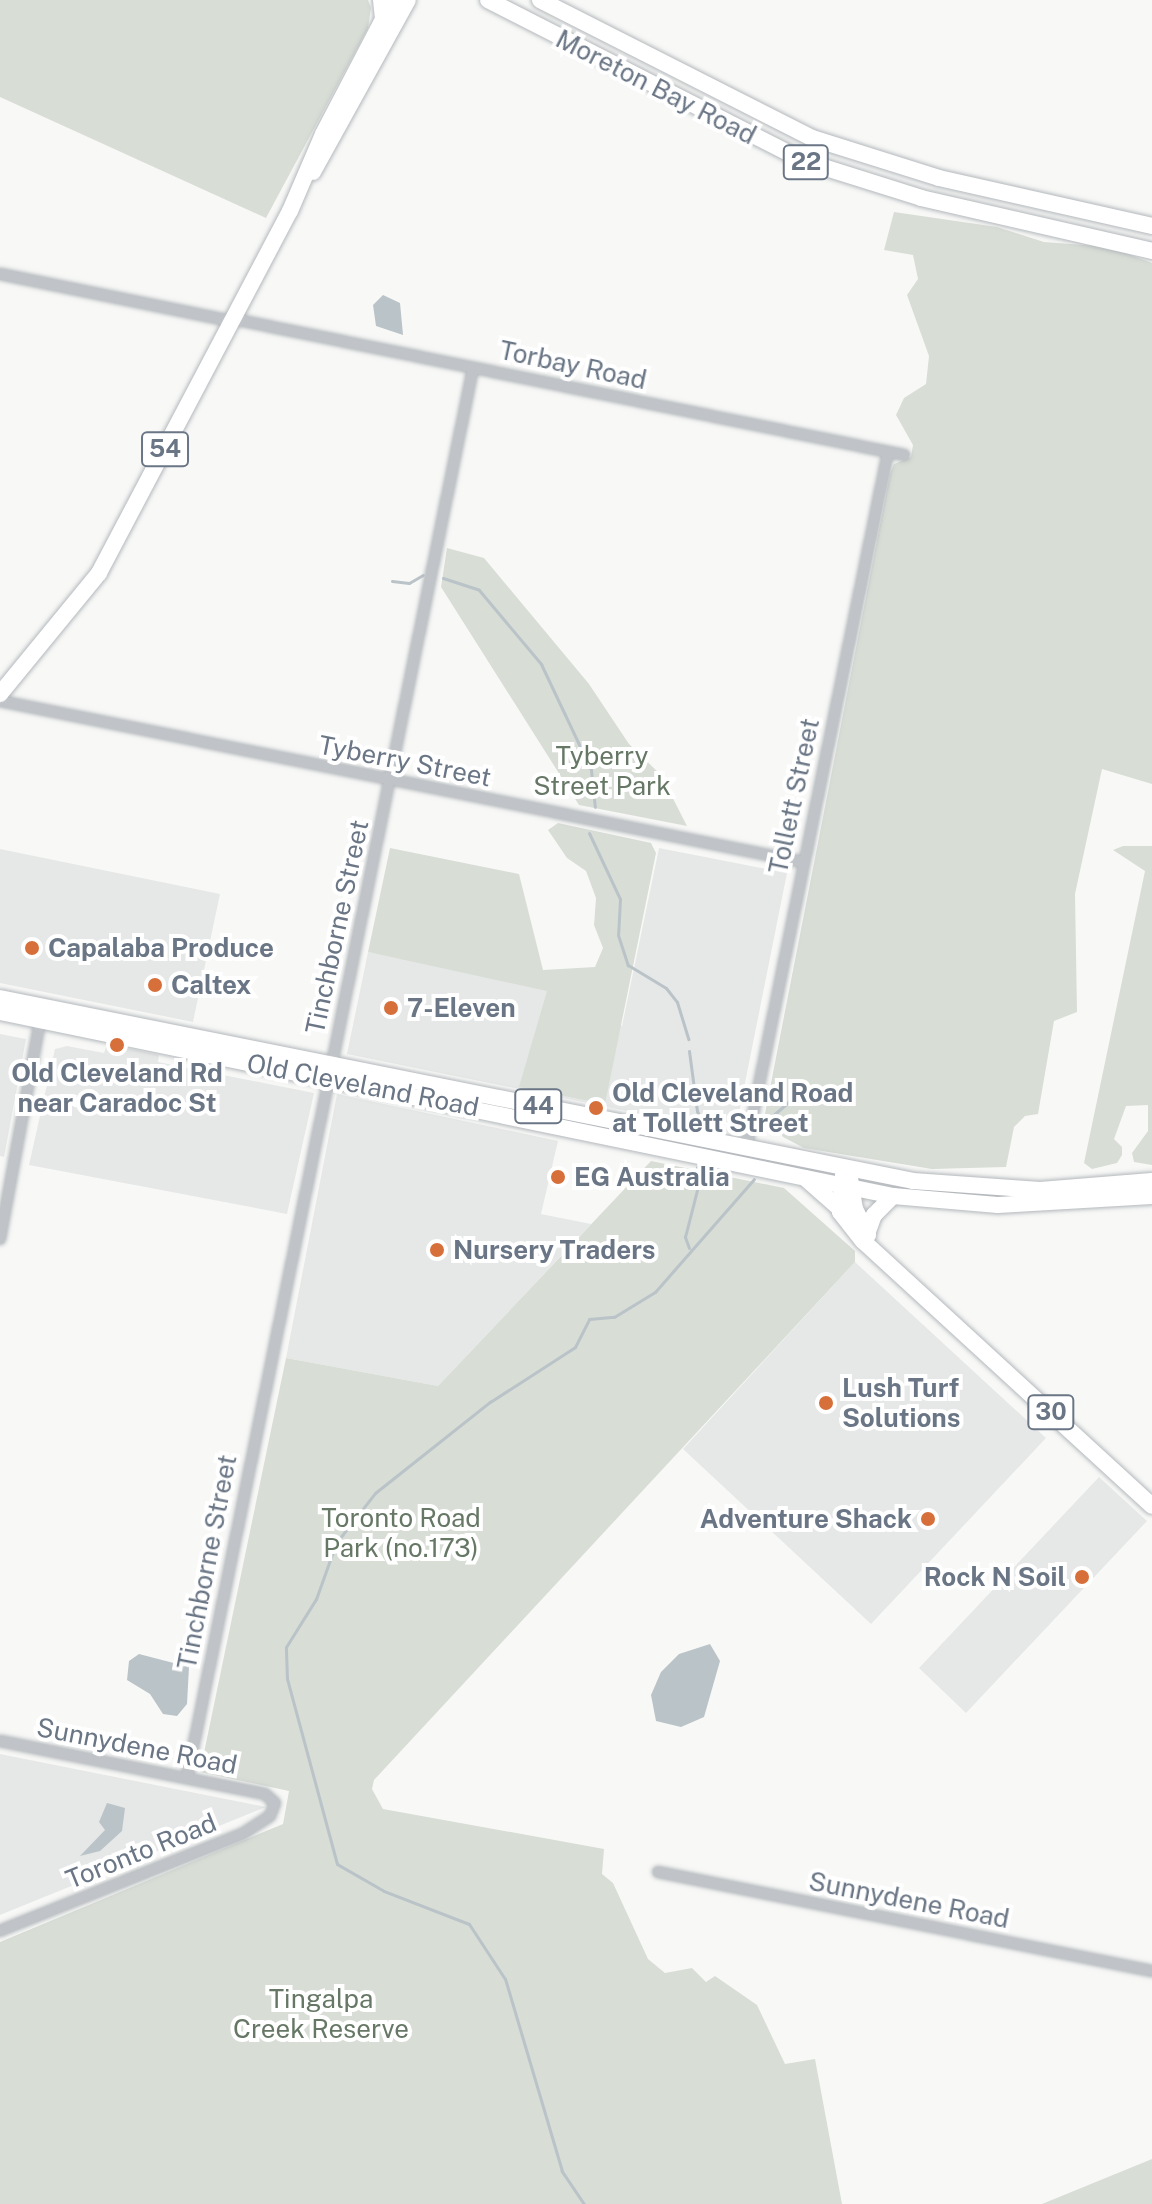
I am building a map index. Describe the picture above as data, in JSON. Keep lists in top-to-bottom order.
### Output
{
  "streets": {
    "main road": [
      "Moreton Bay Road",
      "22",
      "54",
      "Old Cleveland Road",
      "44",
      "30"
    ],
    "street": [
      "Torbay Road",
      "Tyberry Street",
      "Tollett Street",
      "Tinchborne Street",
      "Sunnydene Road",
      "Toronto Road"
    ]
  },
  "crossings": [
    ["Torbay Road", "54"],
    ["Torbay Road", "Tollett Street"],
    ["Torbay Road", "Tinchborne Street"],
    ["Tyberry Street", "Tollett Street"],
    ["Tyberry Street", "Tinchborne Street"],
    ["Tollett Street", "Old Cleveland Road"],
    ["Tinchborne Street", "Old Cleveland Road"],
    ["Tinchborne Street", "Sunnydene Road"],
    ["Old Cleveland Road", "44"],
    ["44", "30"],
    ["Sunnydene Road", "Toronto Road"]
  ],
  "parks": ["Tyberry Street Park", "Toronto Road Park (no.173)", "Tingalpa Creek Reserve"],
  "places": [
    "Capalaba Produce",
    "Caltex",
    "7-Eleven",
    "Old Cleveland Rd near Caradoc St",
    "Old Cleveland Road at Tollett Street",
    "EG Australia",
    "Nursery Traders",
    "Lush Turf Solutions",
    "Adventure Shack",
    "Rock N Soil"
  ]
}
